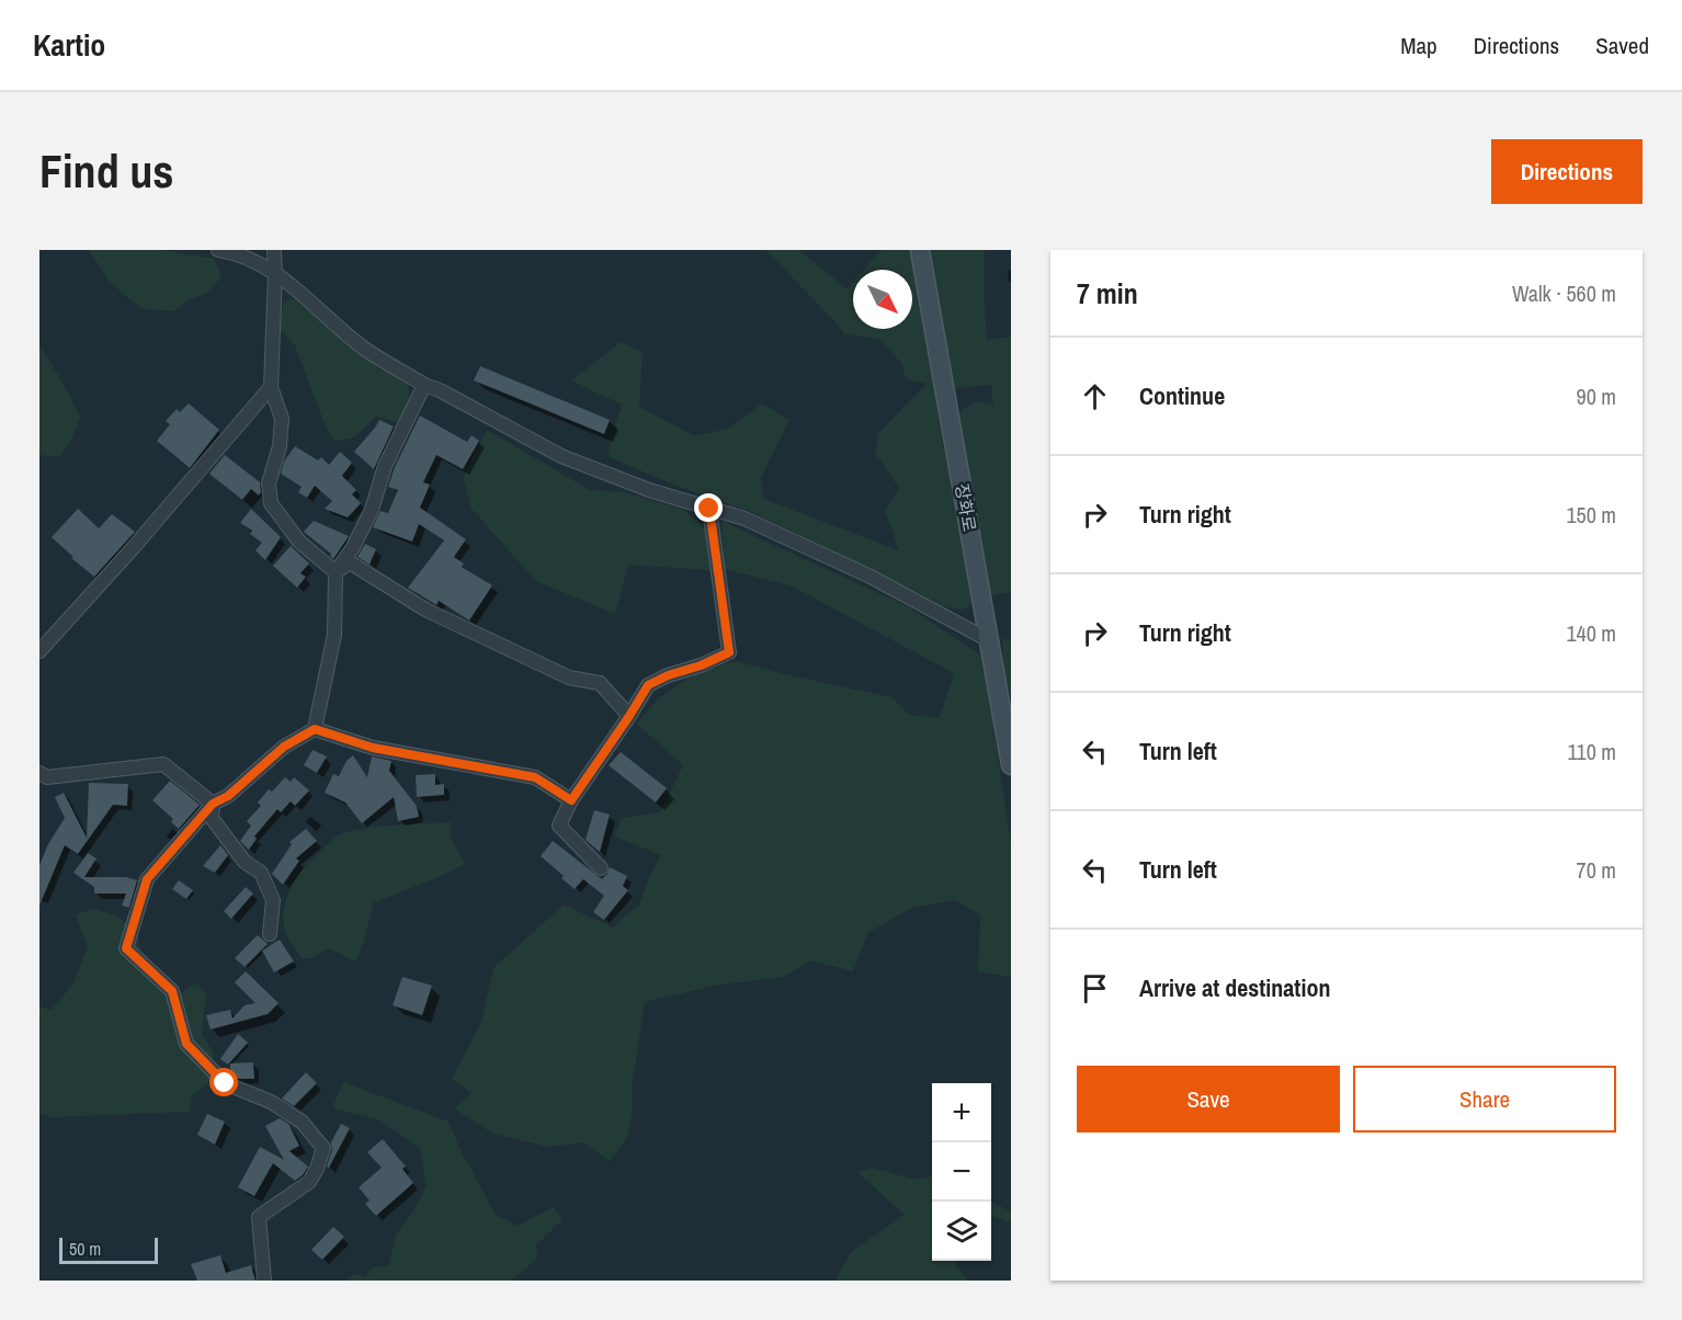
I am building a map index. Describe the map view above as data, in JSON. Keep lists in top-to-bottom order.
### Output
{
  "streets": {
    "street": ["장화로"]
  },
  "scale_bar": "50 m",
  "north": "bottom right",
  "page": {
    "header": "Kartio",
    "nav": ["Map", "Directions", "Saved"],
    "buttons": [
      "Directions",
      ["Save", "Share"]
    ],
    "title": "Find us",
    "heading": ["7 min", "Walk · 560 m"],
    "list": [
      ["Continue", "90 m"],
      ["Turn right", "150 m"],
      ["Turn right", "140 m"],
      ["Turn left", "110 m"],
      ["Turn left", "70 m"],
      "Arrive at destination"
    ],
    "map_buttons": ["+", "−"],
    "scale": "50 m"
  }
}
